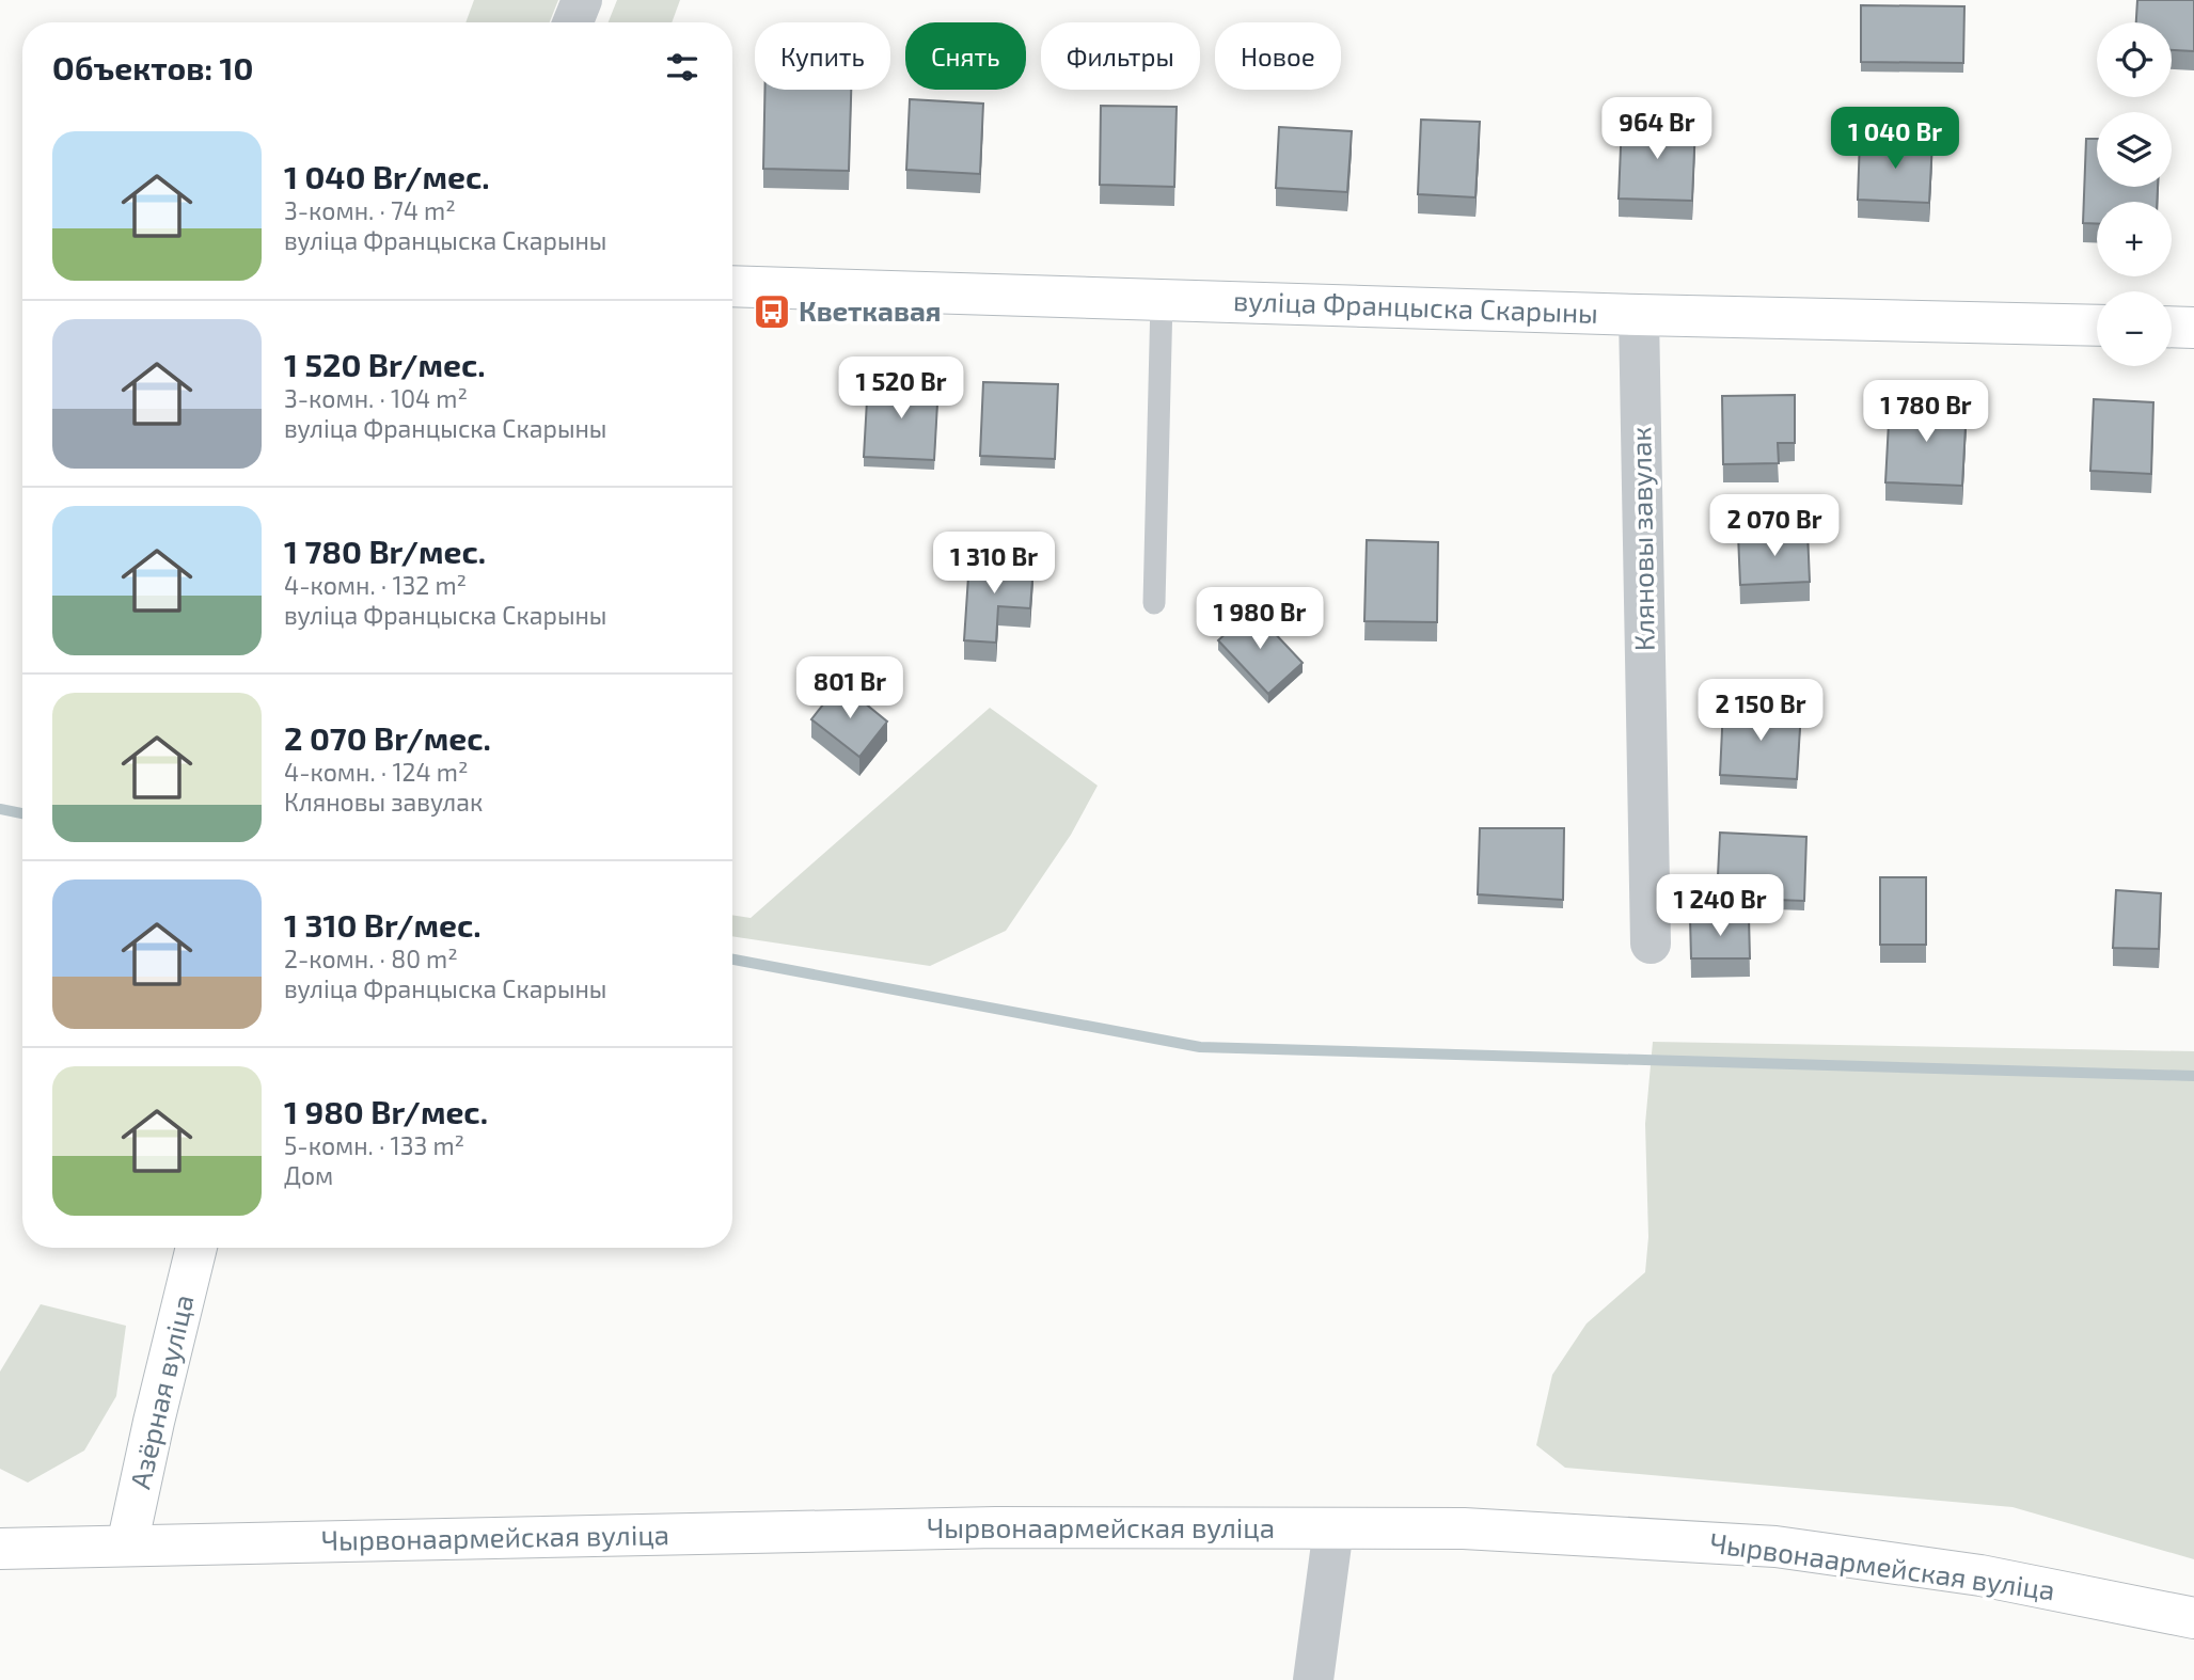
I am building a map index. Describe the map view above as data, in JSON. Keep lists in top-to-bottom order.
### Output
{
  "streets": {
    "main road": ["вуліца Францыска Скарыны", "Азёрная вуліца", "Чырвонаармейская вуліца"],
    "street": ["Кляновы завулак"]
  },
  "crossings": [
    ["вуліца Францыска Скарыны", "Кляновы завулак"],
    ["Азёрная вуліца", "Чырвонаармейская вуліца"]
  ],
  "places": {
    "bus stop": ["Кветкавая"]
  },
  "page": {
    "map_buttons": ["+", "−"],
    "chip": [
      "Купить",
      "Снять",
      "Фильтры",
      "Новое"
    ],
    "heading": "Объектов: 10",
    "price": [
      "964 Br",
      "1 040 Br",
      "1 520 Br",
      "1 780 Br",
      "2 070 Br",
      "1 310 Br",
      "1 980 Br",
      "801 Br",
      "2 150 Br",
      "1 240 Br"
    ],
    "list": [
      {
        "name": "1 040 Br/мес.",
        "note": "3-комн. · 74 m² · вуліца Францыска Скарыны"
      },
      {
        "name": "1 520 Br/мес.",
        "note": "3-комн. · 104 m² · вуліца Францыска Скарыны"
      },
      {
        "name": "1 780 Br/мес.",
        "note": "4-комн. · 132 m² · вуліца Францыска Скарыны"
      },
      {
        "name": "2 070 Br/мес.",
        "note": "4-комн. · 124 m² · Кляновы завулак"
      },
      {
        "name": "1 310 Br/мес.",
        "note": "2-комн. · 80 m² · вуліца Францыска Скарыны"
      },
      {
        "name": "1 980 Br/мес.",
        "note": "5-комн. · 133 m² · Дом"
      }
    ]
  }
}
